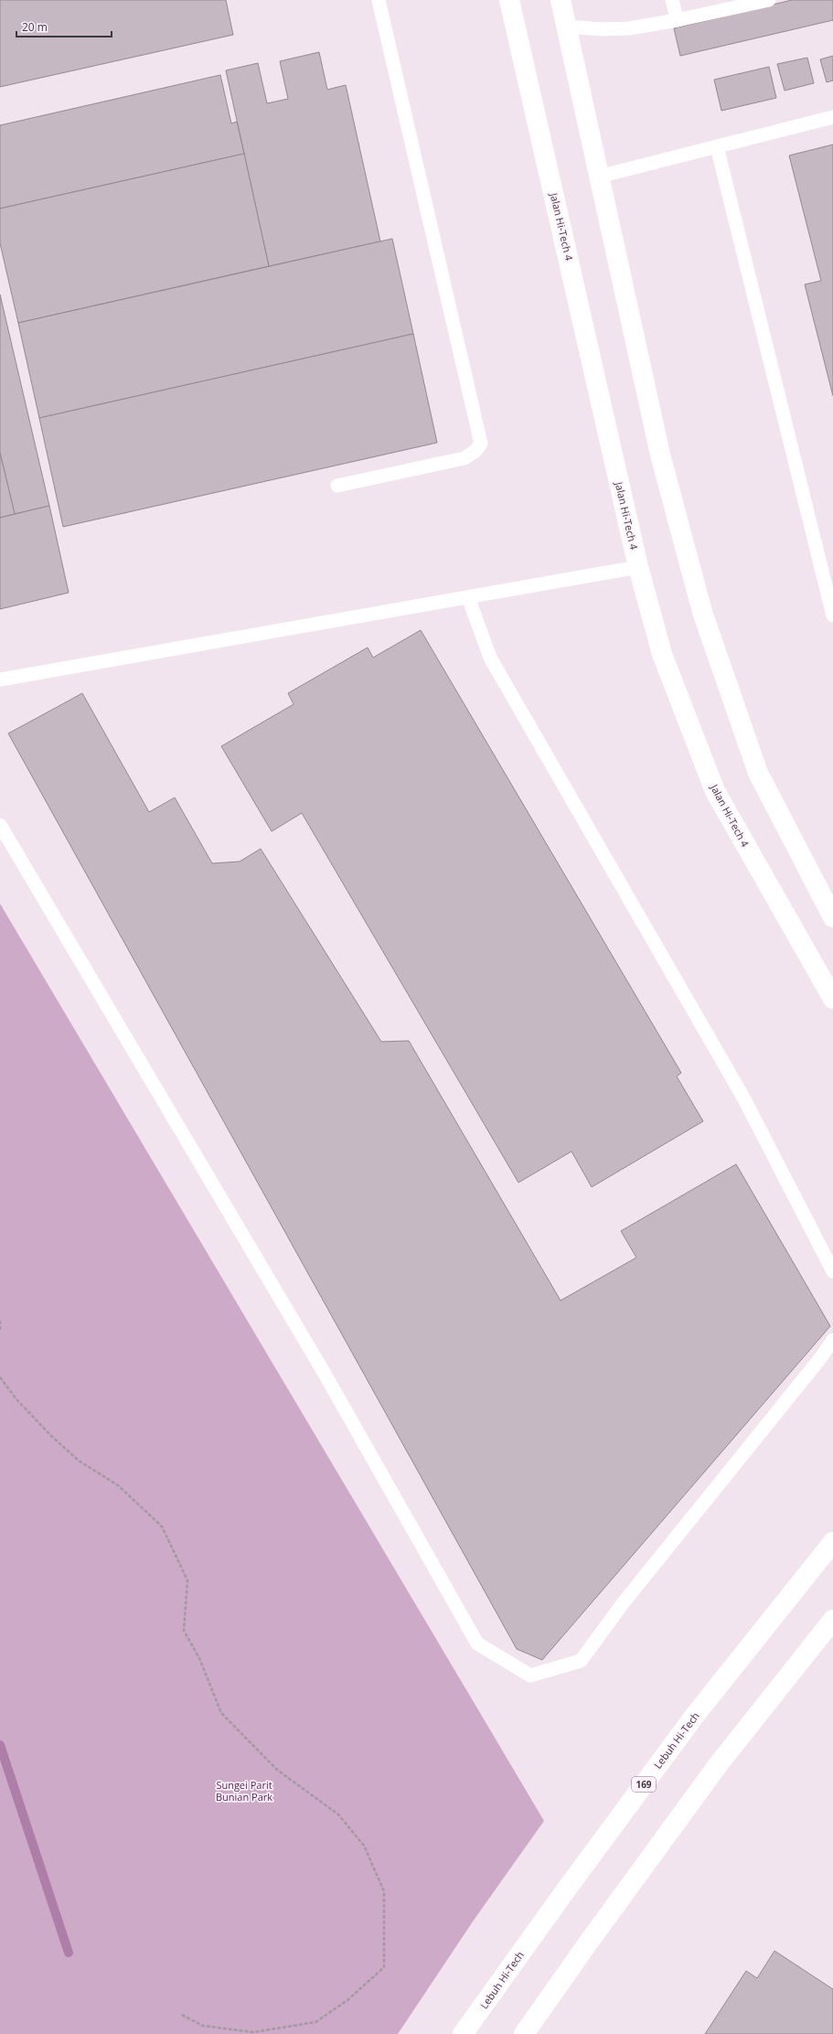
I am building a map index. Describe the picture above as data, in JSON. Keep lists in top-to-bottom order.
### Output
{
  "streets": {
    "street": ["Jalan Hi-Tech 4", "Lebuh Hi-Tech", "169"]
  },
  "parks": ["Sungei Parit Bunian Park"],
  "scale_bar": "20 m"
}
